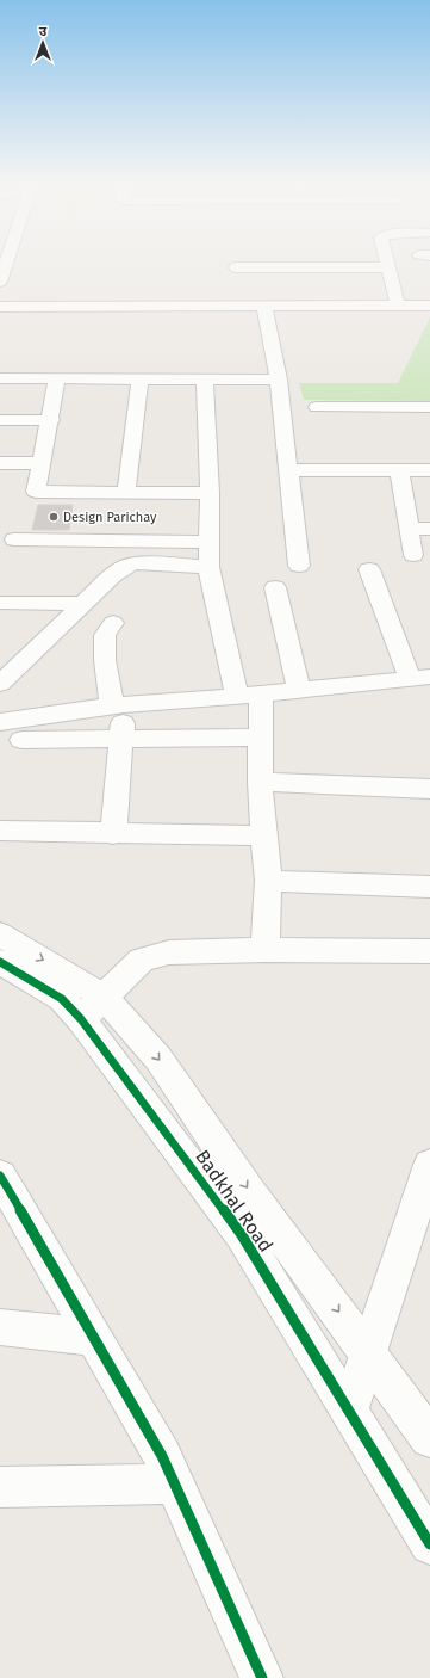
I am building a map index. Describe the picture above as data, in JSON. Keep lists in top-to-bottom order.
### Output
{
  "streets": {
    "street": ["Badkhal Road"]
  },
  "places": ["Design Parichay"],
  "north": "top"
}
